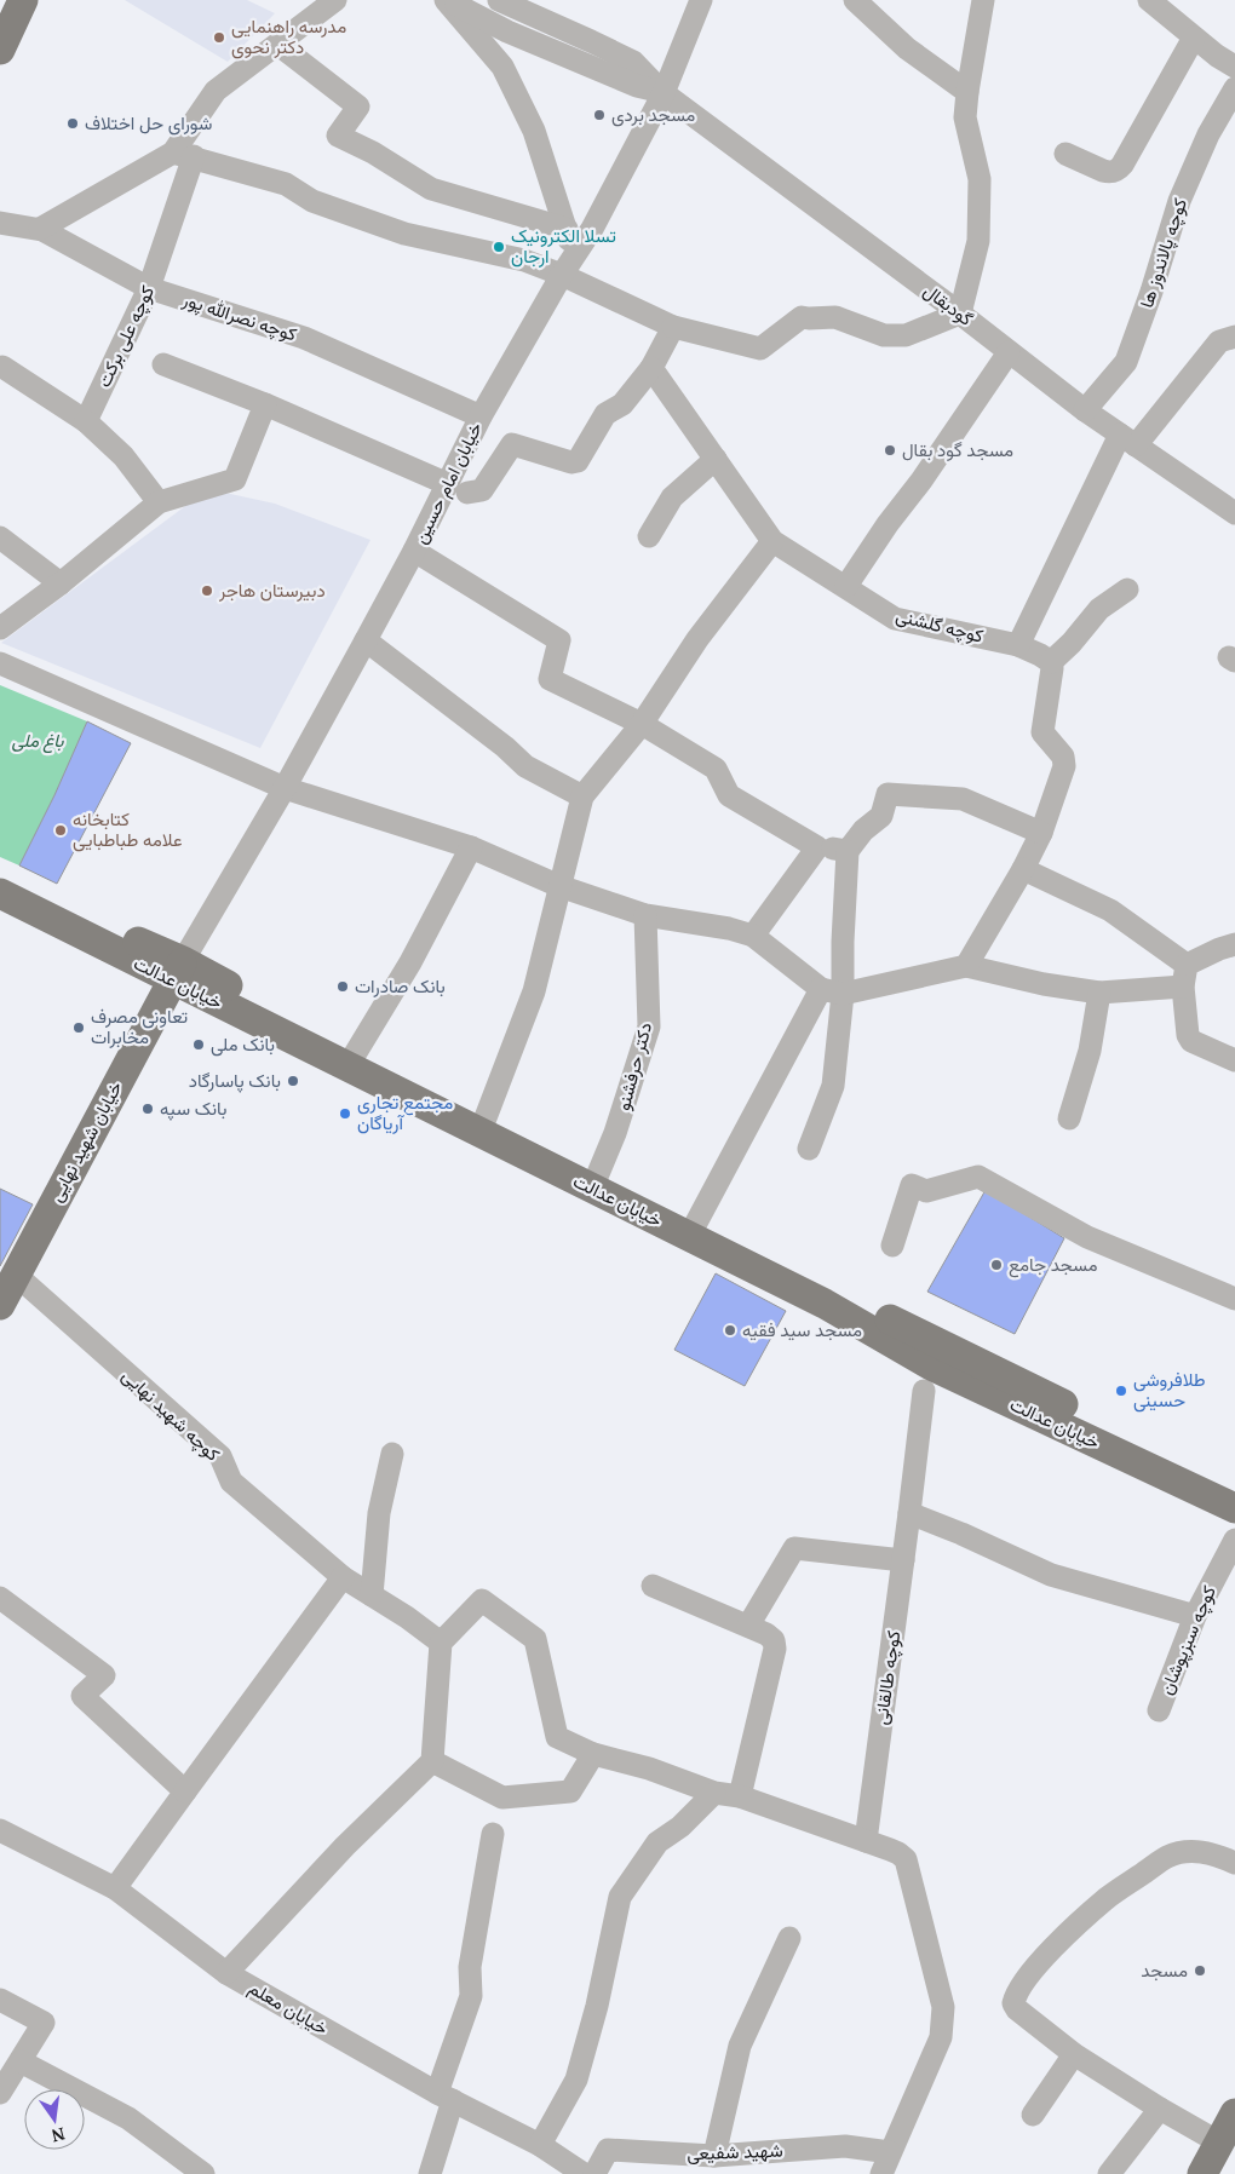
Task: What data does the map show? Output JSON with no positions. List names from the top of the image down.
{
  "streets": {
    "main road": ["خیابان عدالت", "خیابان شهید نهایی"],
    "street": [
      "کوچه پالاندوز ها",
      "گودبقال",
      "کوچه نصرالله پور",
      "کوچه علی برکت",
      "خیابان امام حسین",
      "کوچه گلشنی",
      "دکتر حرفشنو",
      "کوچه شهید نهایی",
      "کوچه سبزپوشان",
      "کوچه طالقانی",
      "خیابان معلم",
      "شهید شفیعی"
    ]
  },
  "crossings": [
    ["کوچه پالاندوز ها", "گودبقال"],
    ["گودبقال", "خیابان امام حسین"],
    ["کوچه نصرالله پور", "کوچه علی برکت"],
    ["کوچه نصرالله پور", "خیابان امام حسین"],
    ["خیابان امام حسین", "خیابان عدالت"],
    ["خیابان امام حسین", "خیابان شهید نهایی"],
    ["خیابان عدالت", "دکتر حرفشنو"],
    ["خیابان عدالت", "خیابان شهید نهایی"],
    ["خیابان شهید نهایی", "کوچه شهید نهایی"]
  ],
  "parks": ["باغ ملی"],
  "places": [
    "مدرسه راهنمایی دکتر نحوی",
    "مسجد بردی",
    "شورای حل اختلاف",
    "تسلا الکترونیک ارجان",
    "مسجد گود بقال",
    "دبیرستان هاجر",
    "کتابخانه علامه طباطبایی",
    "بانک صادرات",
    "تعاونی مصرف مخابرات",
    "بانک ملی",
    "بانک پاسارگاد",
    "بانک سپه",
    "مجتمع تجاری آریاگان",
    "مسجد جامع",
    "مسجد سید فقیه",
    "طلافروشی حسینی",
    "مسجد"
  ],
  "north": "bottom"
}
